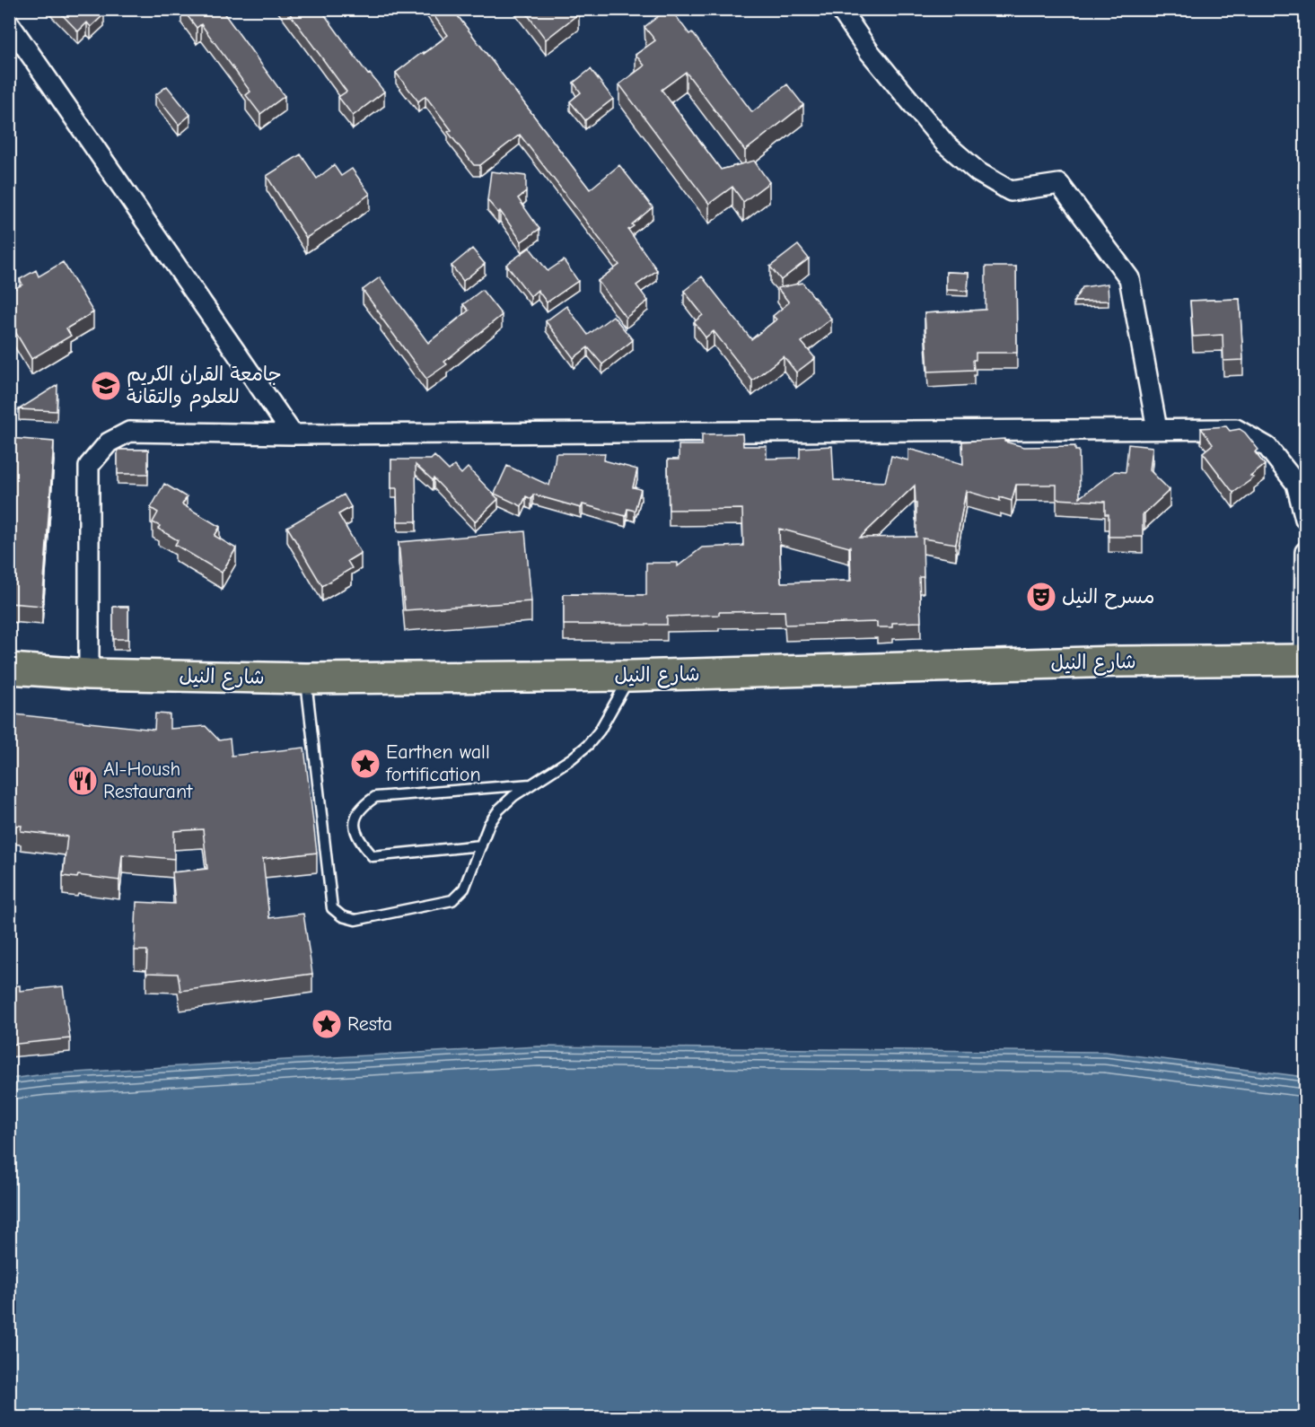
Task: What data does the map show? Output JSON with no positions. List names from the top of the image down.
{
  "streets": {
    "main road": ["شارع النيل"]
  },
  "places": {
    "school or university": ["جامعة القران الكريم للعلوم والتقانة"],
    "theatre": ["مسرح النيل"],
    "place": ["Earthen wall fortification", "Resta"],
    "restaurant": ["Al-Housh Restaurant"]
  }
}
